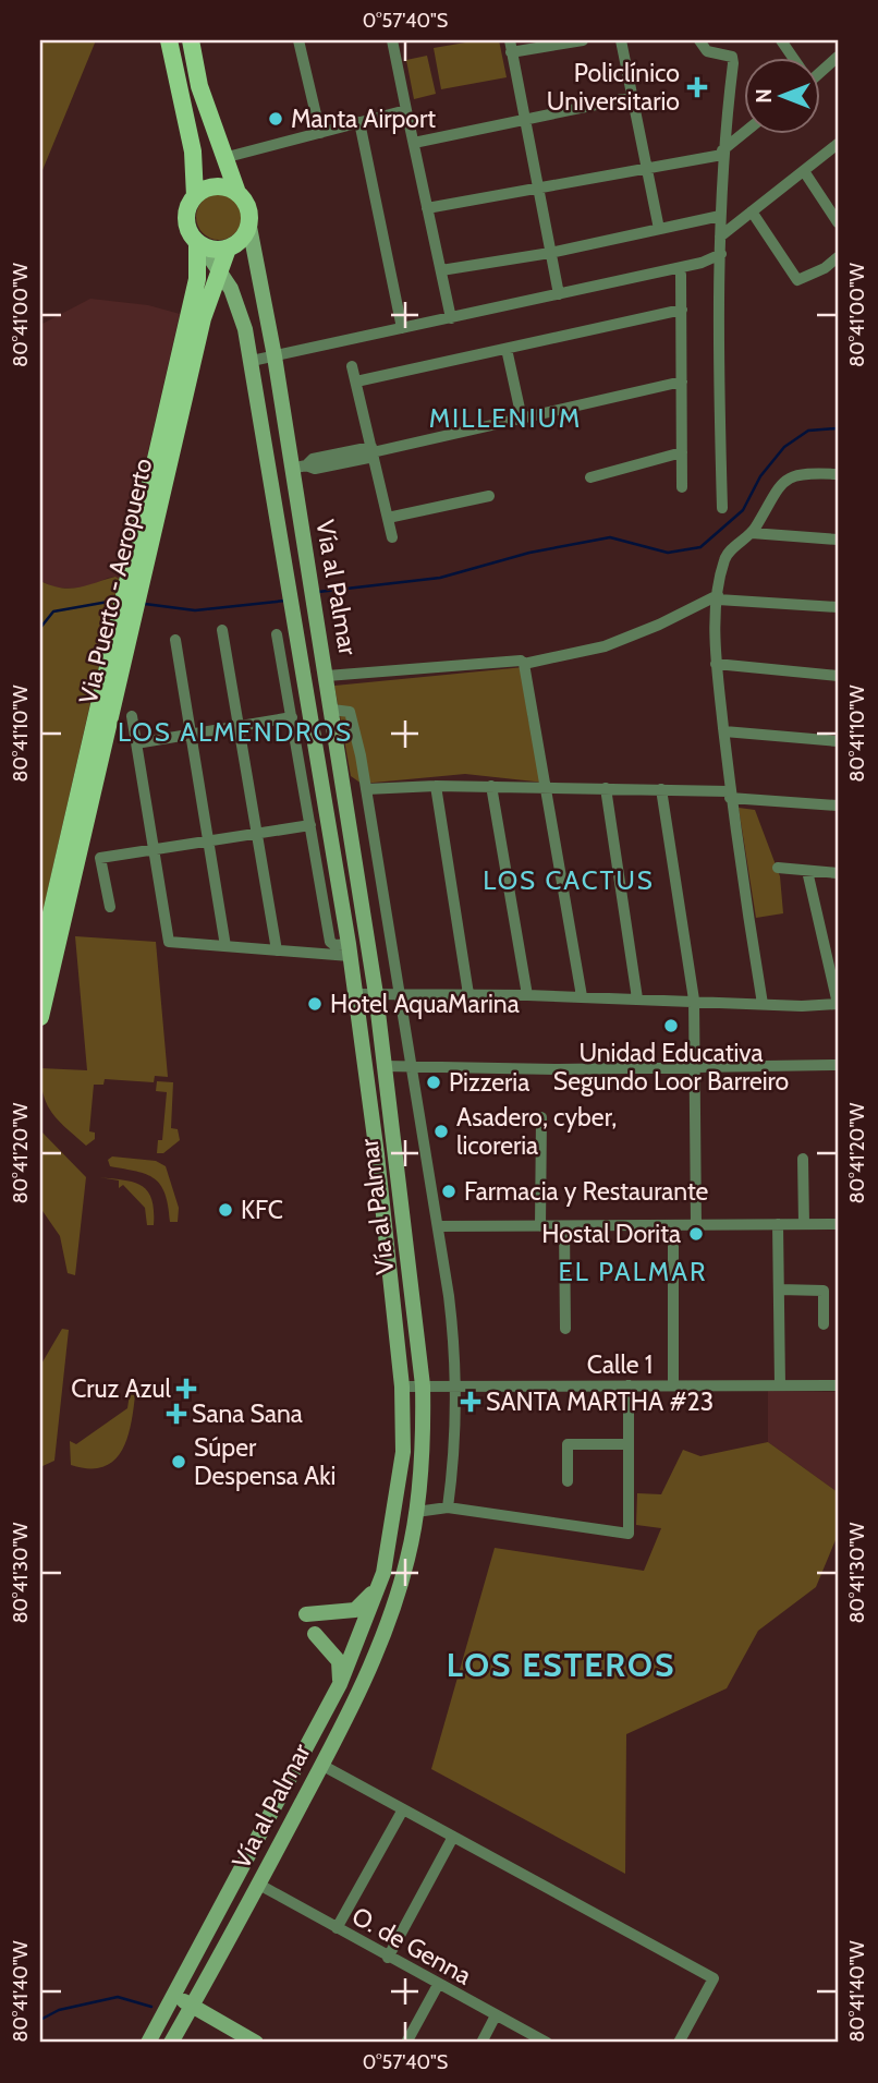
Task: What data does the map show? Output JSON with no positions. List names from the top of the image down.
{
  "streets": {
    "main road": ["Via Puerto - Aeropuerto", "Vía al Palmar"],
    "street": ["Calle 1", "O. de Genna"]
  },
  "crossings": [
    ["Via Puerto - Aeropuerto", "Vía al Palmar"],
    ["Vía al Palmar", "Calle 1"],
    ["Vía al Palmar", "O. de Genna"]
  ],
  "districts": [
    "MILLENIUM",
    "LOS ALMENDROS",
    "LOS CACTUS",
    "EL PALMAR",
    "LOS ESTEROS"
  ],
  "places": {
    "health": [
      "Policlínico Universitario",
      "Cruz Azul",
      "SANTA MARTHA #23",
      "Sana Sana"
    ],
    "other": [
      "Manta Airport",
      "Hotel AquaMarina",
      "Unidad Educativa Segundo Loor Barreiro",
      "Pizzeria",
      "Asadero, cyber, licoreria",
      "Farmacia y Restaurante",
      "KFC",
      "Hostal Dorita",
      "Súper Despensa Aki"
    ]
  },
  "north": "left",
  "coordinates": [
    "0°57'40\"S",
    "80°41'00\"W",
    "80°41'10\"W",
    "80°41'20\"W",
    "80°41'30\"W",
    "80°41'40\"W"
  ]
}
